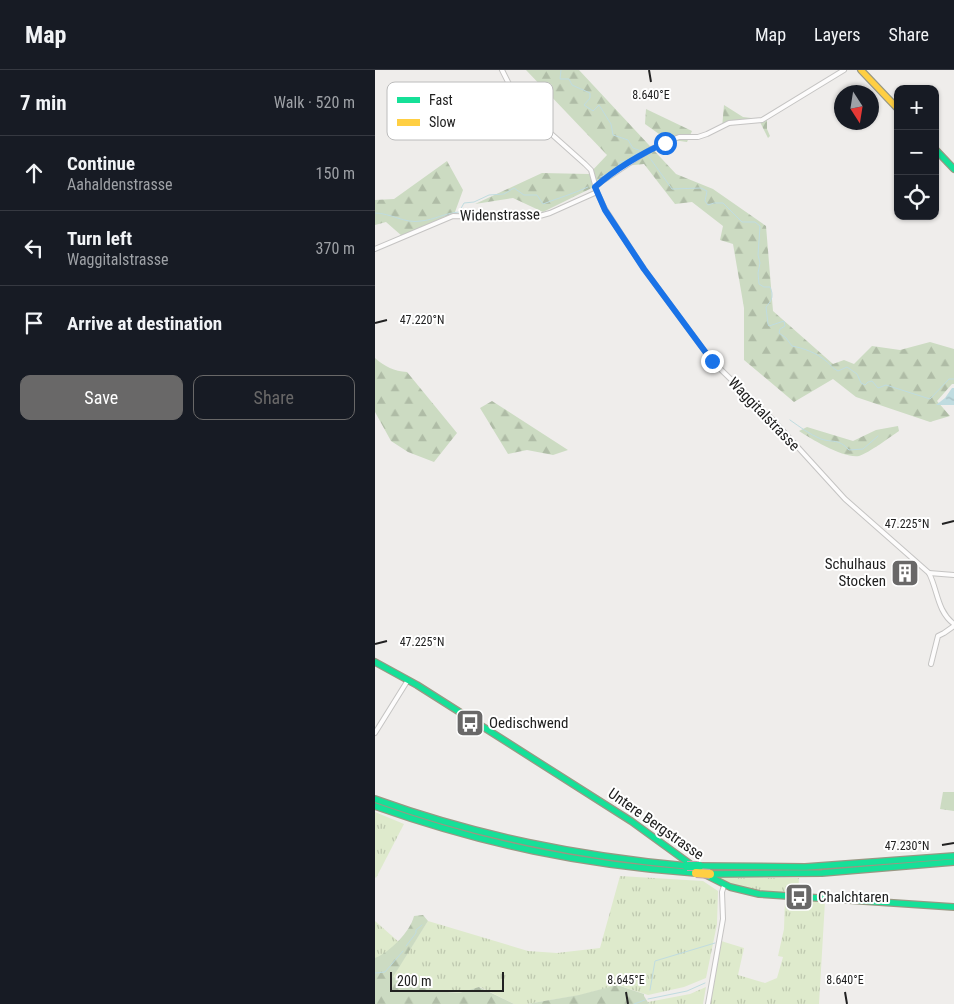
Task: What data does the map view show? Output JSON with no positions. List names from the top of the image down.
{
  "streets": {
    "main road": ["Untere Bergstrasse"],
    "street": ["Widenstrasse", "Waggitalstrasse"]
  },
  "crossings": [
    ["Widenstrasse", "Waggitalstrasse"]
  ],
  "places": {
    "building": ["Schulhaus Stocken"],
    "bus stop": ["Oedischwend", "Chalchtaren"]
  },
  "legend": ["Fast", "Slow"],
  "scale_bar": "200 m",
  "north": "bottom",
  "page": {
    "header": "Map",
    "nav": ["Map", "Layers", "Share"],
    "heading": ["7 min", "Walk · 520 m"],
    "map_buttons": ["+", "−"],
    "list": [
      ["Continue", "Aahaldenstrasse", "150 m"],
      ["Turn left", "Waggitalstrasse", "370 m"],
      "Arrive at destination"
    ],
    "buttons": ["Save", "Share"],
    "scale": "200 m"
  },
  "coordinates": [
    "8.640°E",
    "47.220°N",
    "47.225°N",
    "47.230°N",
    "8.645°E"
  ]
}
